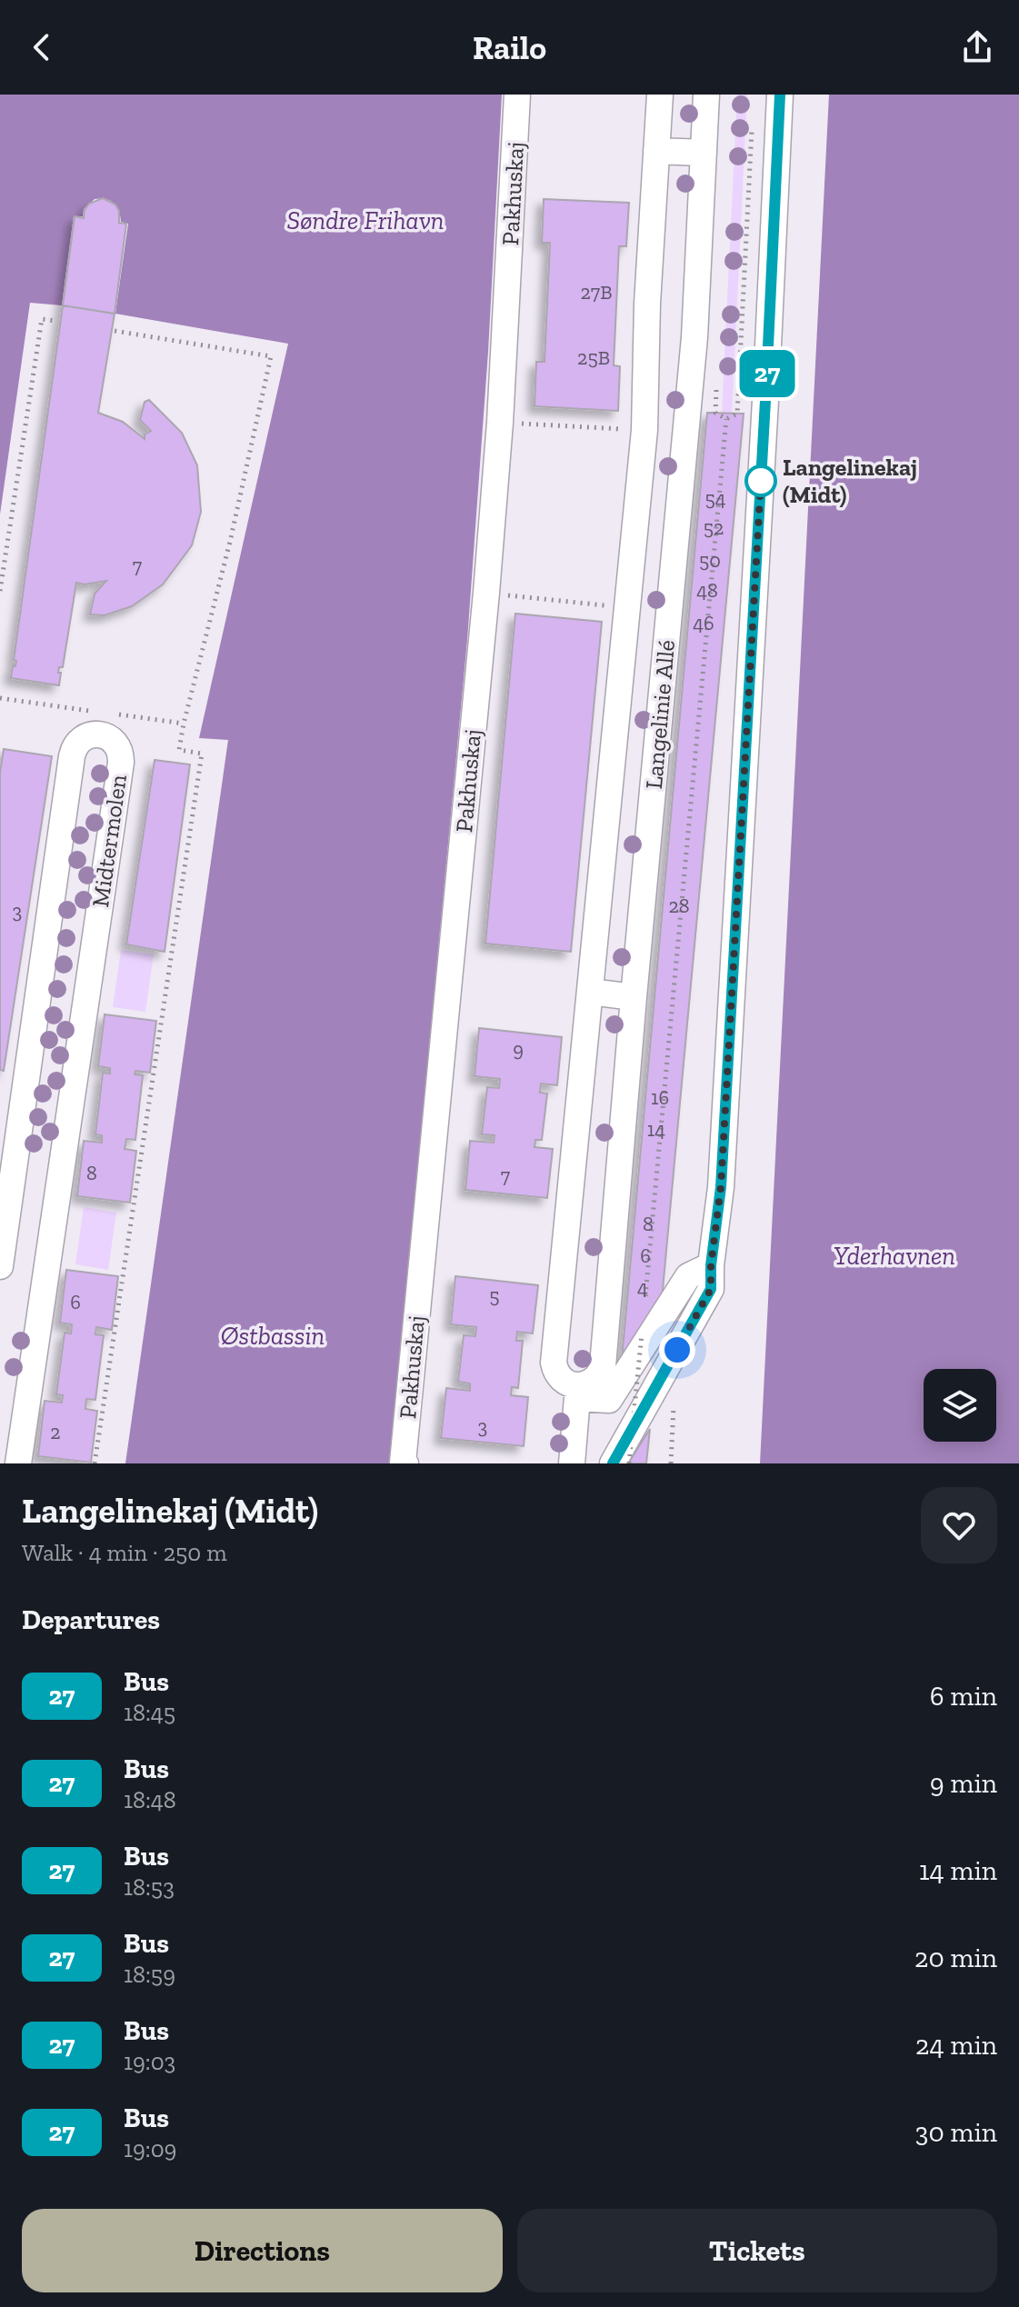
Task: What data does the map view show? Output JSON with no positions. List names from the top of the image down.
{
  "streets": {
    "street": ["Pakhuskaj", "Langelinie Allé", "Midtermolen"]
  },
  "water": ["Søndre Frihavn", "Yderhavnen", "Østbassin"],
  "places": ["Langelinekaj (Midt)"],
  "lines": ["bus line 27"],
  "house_numbers": [
    "27B",
    "25B",
    "54",
    "52",
    "50",
    "7",
    "48",
    "46",
    "28",
    "3",
    "9",
    "16",
    "14",
    "8",
    "7",
    "8",
    "6",
    "4",
    "5",
    "6",
    "3",
    "2"
  ],
  "page": {
    "header": "Railo",
    "on_map": "27",
    "heading": [
      ["Langelinekaj (Midt)", "Walk · 4 min · 250 m"],
      "Departures"
    ],
    "list": [
      {
        "mark": "27",
        "name": "Bus",
        "note": "18:45",
        "value": "6 min"
      },
      {
        "mark": "27",
        "name": "Bus",
        "note": "18:48",
        "value": "9 min"
      },
      {
        "mark": "27",
        "name": "Bus",
        "note": "18:53",
        "value": "14 min"
      },
      {
        "mark": "27",
        "name": "Bus",
        "note": "18:59",
        "value": "20 min"
      },
      {
        "mark": "27",
        "name": "Bus",
        "note": "19:03",
        "value": "24 min"
      },
      {
        "mark": "27",
        "name": "Bus",
        "note": "19:09",
        "value": "30 min"
      }
    ],
    "buttons": ["Directions", "Tickets"]
  }
}
